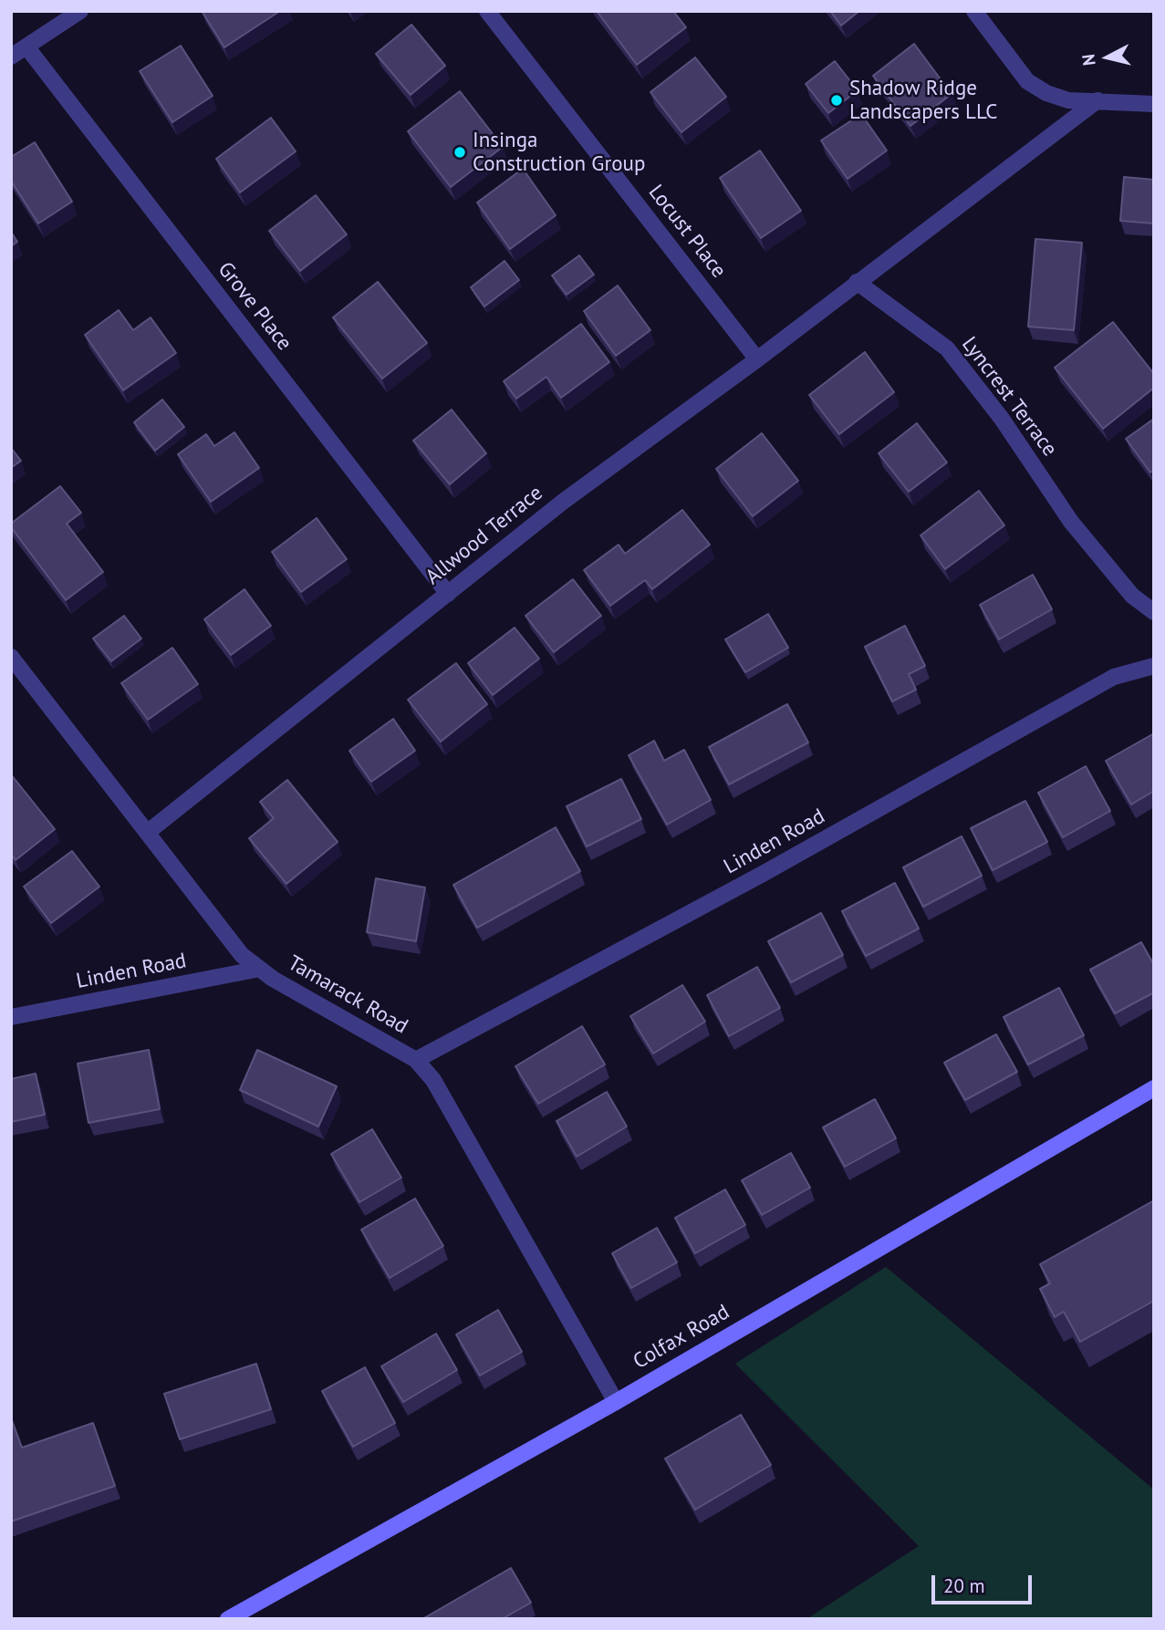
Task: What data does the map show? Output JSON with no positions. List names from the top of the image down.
{
  "streets": {
    "main road": ["Colfax Road"],
    "street": [
      "Locust Place",
      "Grove Place",
      "Lyncrest Terrace",
      "Allwood Terrace",
      "Linden Road",
      "Tamarack Road"
    ]
  },
  "crossings": [
    ["Locust Place", "Allwood Terrace"],
    ["Grove Place", "Allwood Terrace"],
    ["Lyncrest Terrace", "Allwood Terrace"],
    ["Allwood Terrace", "Tamarack Road"],
    ["Linden Road", "Tamarack Road"],
    ["Tamarack Road", "Colfax Road"]
  ],
  "places": ["Shadow Ridge Landscapers LLC", "Insinga Construction Group"],
  "scale_bar": "20 m",
  "north": "left"
}
